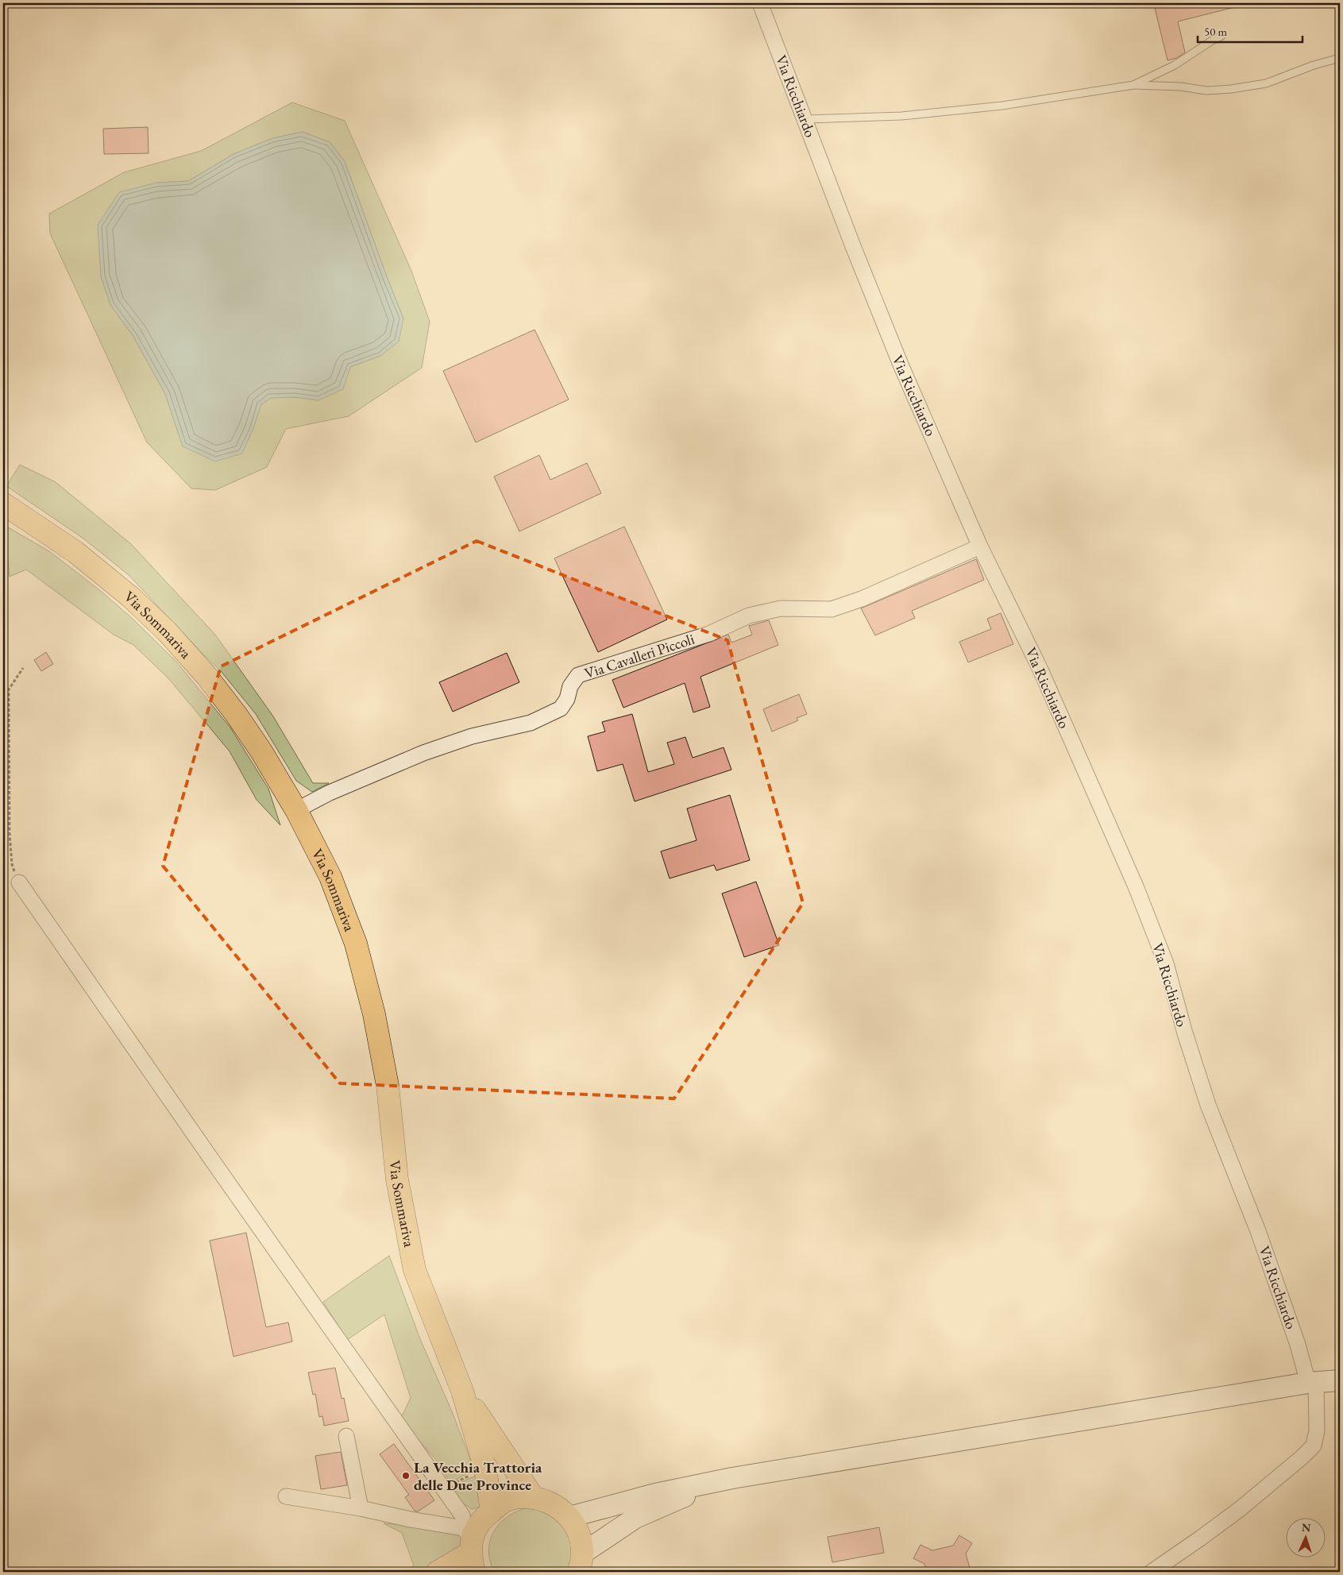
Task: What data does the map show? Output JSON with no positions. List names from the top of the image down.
{
  "streets": {
    "main road": ["Via Sommariva"],
    "street": ["Via Ricchiardo", "Via Cavalleri Piccoli"]
  },
  "crossings": [
    ["Via Ricchiardo", "Via Cavalleri Piccoli"],
    ["Via Sommariva", "Via Cavalleri Piccoli"]
  ],
  "places": ["La Vecchia Trattoria delle Due Province"],
  "scale_bar": "50 m",
  "north": "top"
}
